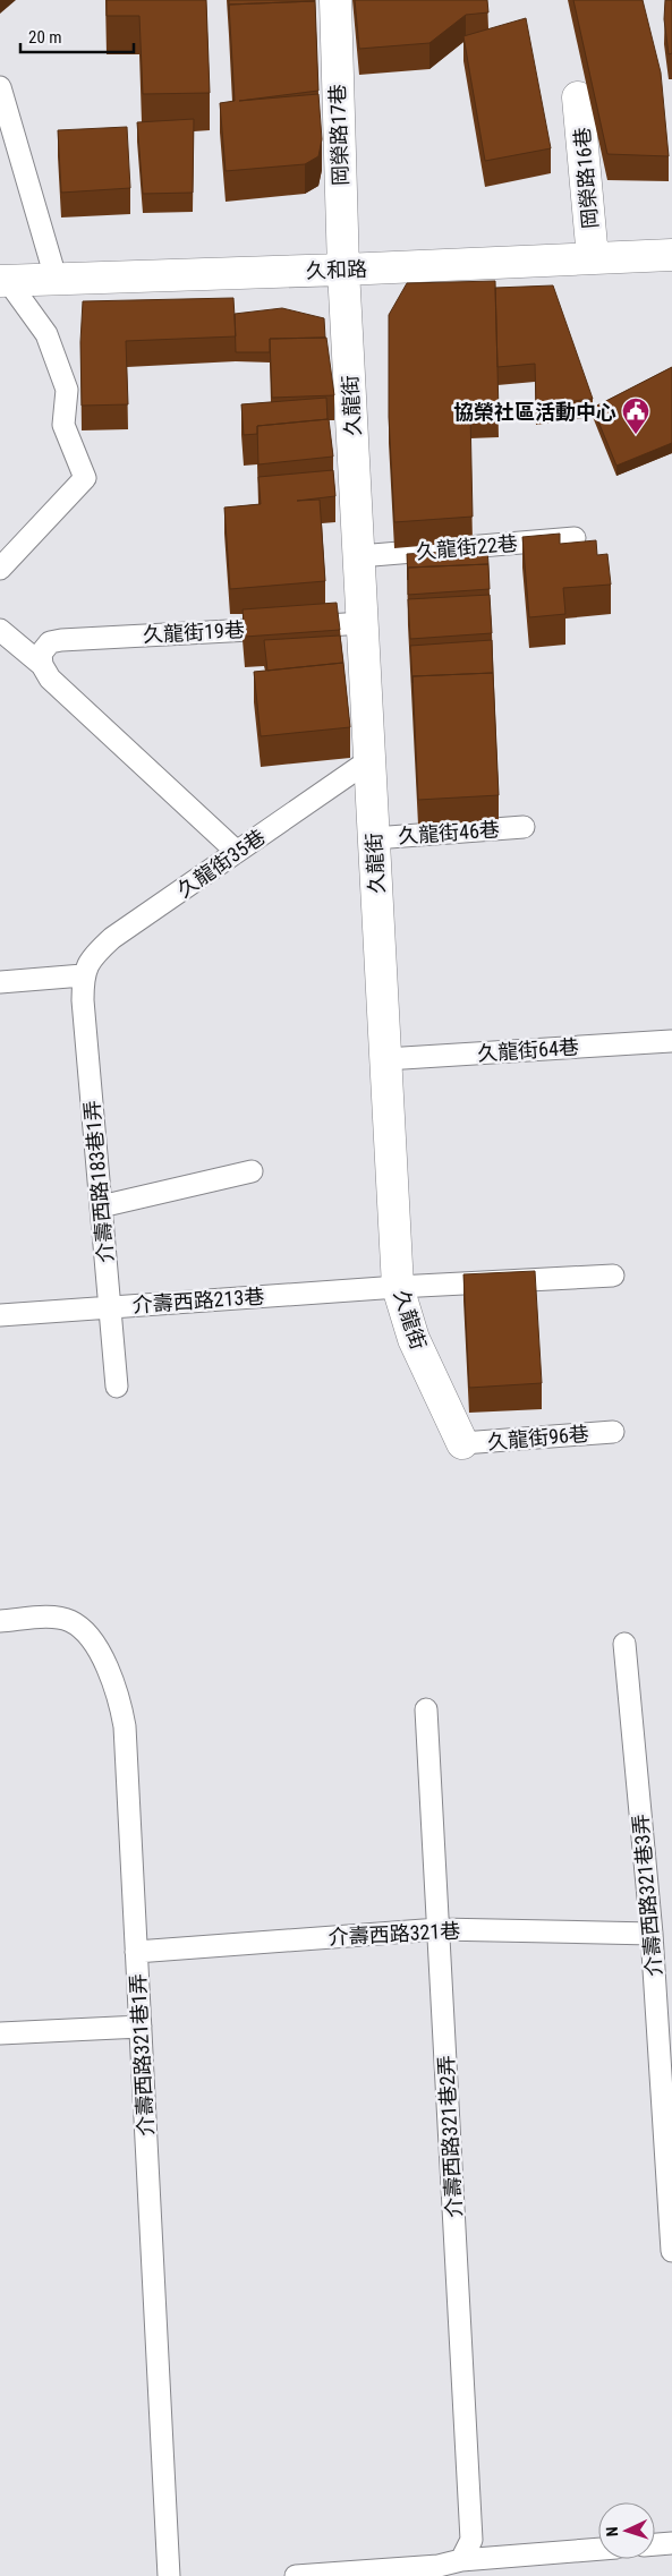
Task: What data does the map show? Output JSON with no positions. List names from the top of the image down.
{
  "streets": {
    "street": [
      "岡榮路17巷",
      "岡榮路16巷",
      "久和路",
      "久龍街"
    ],
    "lane": [
      "久龍街22巷",
      "久龍街19巷",
      "久龍街46巷",
      "久龍街35巷",
      "久龍街64巷",
      "介壽西路183巷1弄",
      "介壽西路213巷",
      "久龍街96巷",
      "介壽西路321巷3弄",
      "介壽西路321巷",
      "介壽西路321巷1弄",
      "介壽西路321巷2弄"
    ]
  },
  "crossings": [
    ["岡榮路17巷", "久和路"],
    ["岡榮路17巷", "久龍街"],
    ["岡榮路16巷", "久和路"],
    ["久和路", "久龍街"],
    ["久龍街", "久龍街22巷"],
    ["久龍街", "久龍街19巷"],
    ["久龍街", "久龍街46巷"],
    ["久龍街", "久龍街35巷"],
    ["久龍街", "久龍街64巷"],
    ["久龍街", "介壽西路213巷"],
    ["久龍街", "久龍街96巷"],
    ["久龍街35巷", "介壽西路183巷1弄"],
    ["介壽西路183巷1弄", "介壽西路213巷"],
    ["介壽西路321巷3弄", "介壽西路321巷"],
    ["介壽西路321巷", "介壽西路321巷1弄"],
    ["介壽西路321巷", "介壽西路321巷2弄"]
  ],
  "places": {
    "public building": ["協榮社區活動中心"]
  },
  "scale_bar": "20 m",
  "north": "left"
}
